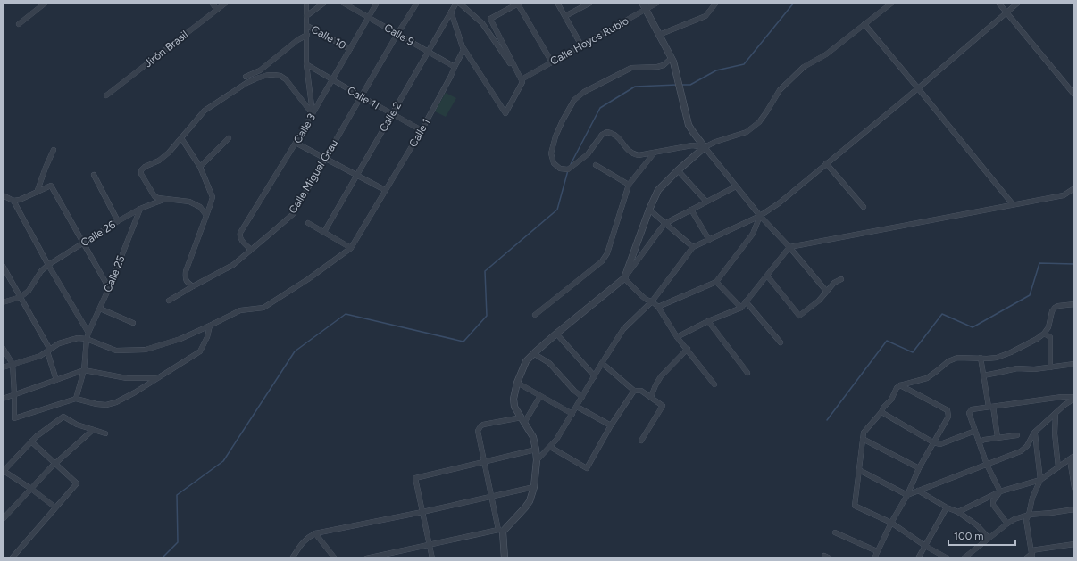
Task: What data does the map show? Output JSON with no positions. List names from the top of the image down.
{
  "streets": {
    "street": [
      "Calle 9",
      "Calle 10",
      "Calle Hoyos Rubio",
      "Jirón Brasil",
      "Calle 11",
      "Calle 2",
      "Calle 3",
      "Calle 1",
      "Calle Miguel Grau",
      "Calle 26",
      "Calle 25"
    ]
  },
  "crossings": [
    ["Calle 9", "Calle 2"],
    ["Calle 9", "Calle 3"],
    ["Calle 9", "Calle 1"],
    ["Calle 9", "Calle Miguel Grau"],
    ["Calle 10", "Calle 3"],
    ["Calle 11", "Calle 2"],
    ["Calle 11", "Calle 3"],
    ["Calle 11", "Calle 1"],
    ["Calle 11", "Calle Miguel Grau"],
    ["Calle 3", "Calle Miguel Grau"],
    ["Calle 26", "Calle 25"]
  ],
  "scale_bar": "100 m"
}
